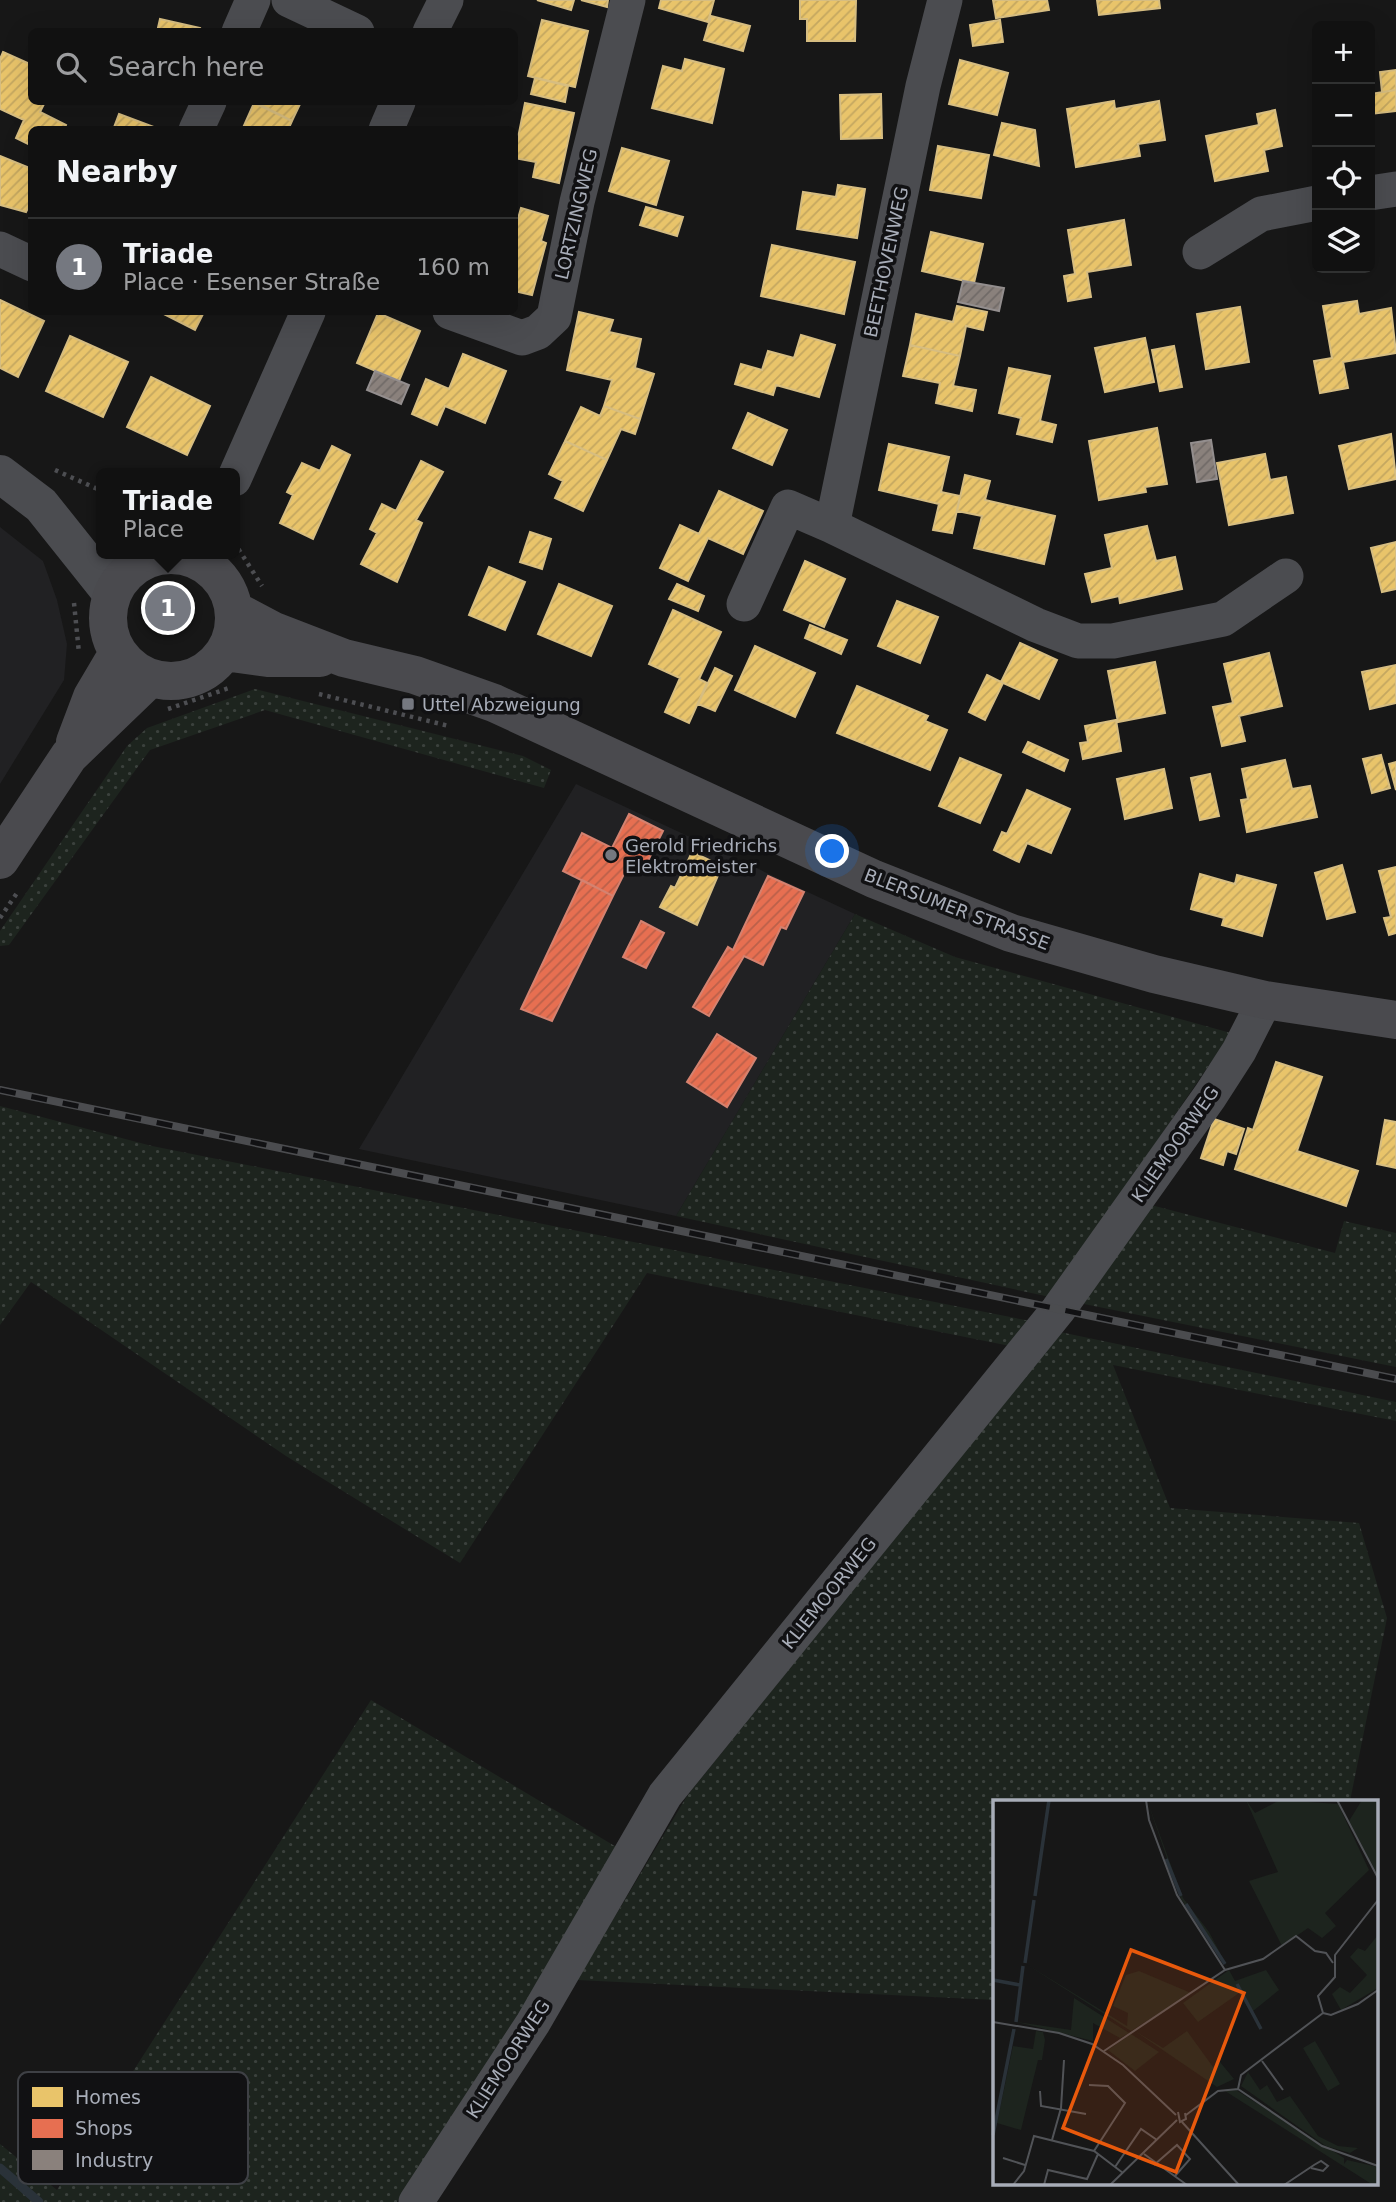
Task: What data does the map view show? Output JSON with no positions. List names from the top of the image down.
{
  "streets": {
    "main road": ["BLERSUMER STRASSE"],
    "street": ["LORTZINGWEG", "BEETHOVENWEG", "KLIEMOORWEG"]
  },
  "crossings": [
    ["BLERSUMER STRASSE", "KLIEMOORWEG"]
  ],
  "places": {
    "transit": ["Uttel Abzweigung"],
    "other": ["Gerold Friedrichs Elektromeister"]
  },
  "legend": ["Homes", "Shops", "Industry"],
  "page": {
    "map_buttons": ["+", "−"],
    "search": "Search here",
    "heading": "Nearby",
    "list": [
      {
        "mark": "1",
        "name": "Triade",
        "note": "Place · Esenser Straße",
        "value": "160 m"
      }
    ],
    "popup": ["Triade", "Place"],
    "pins": "1"
  }
}
